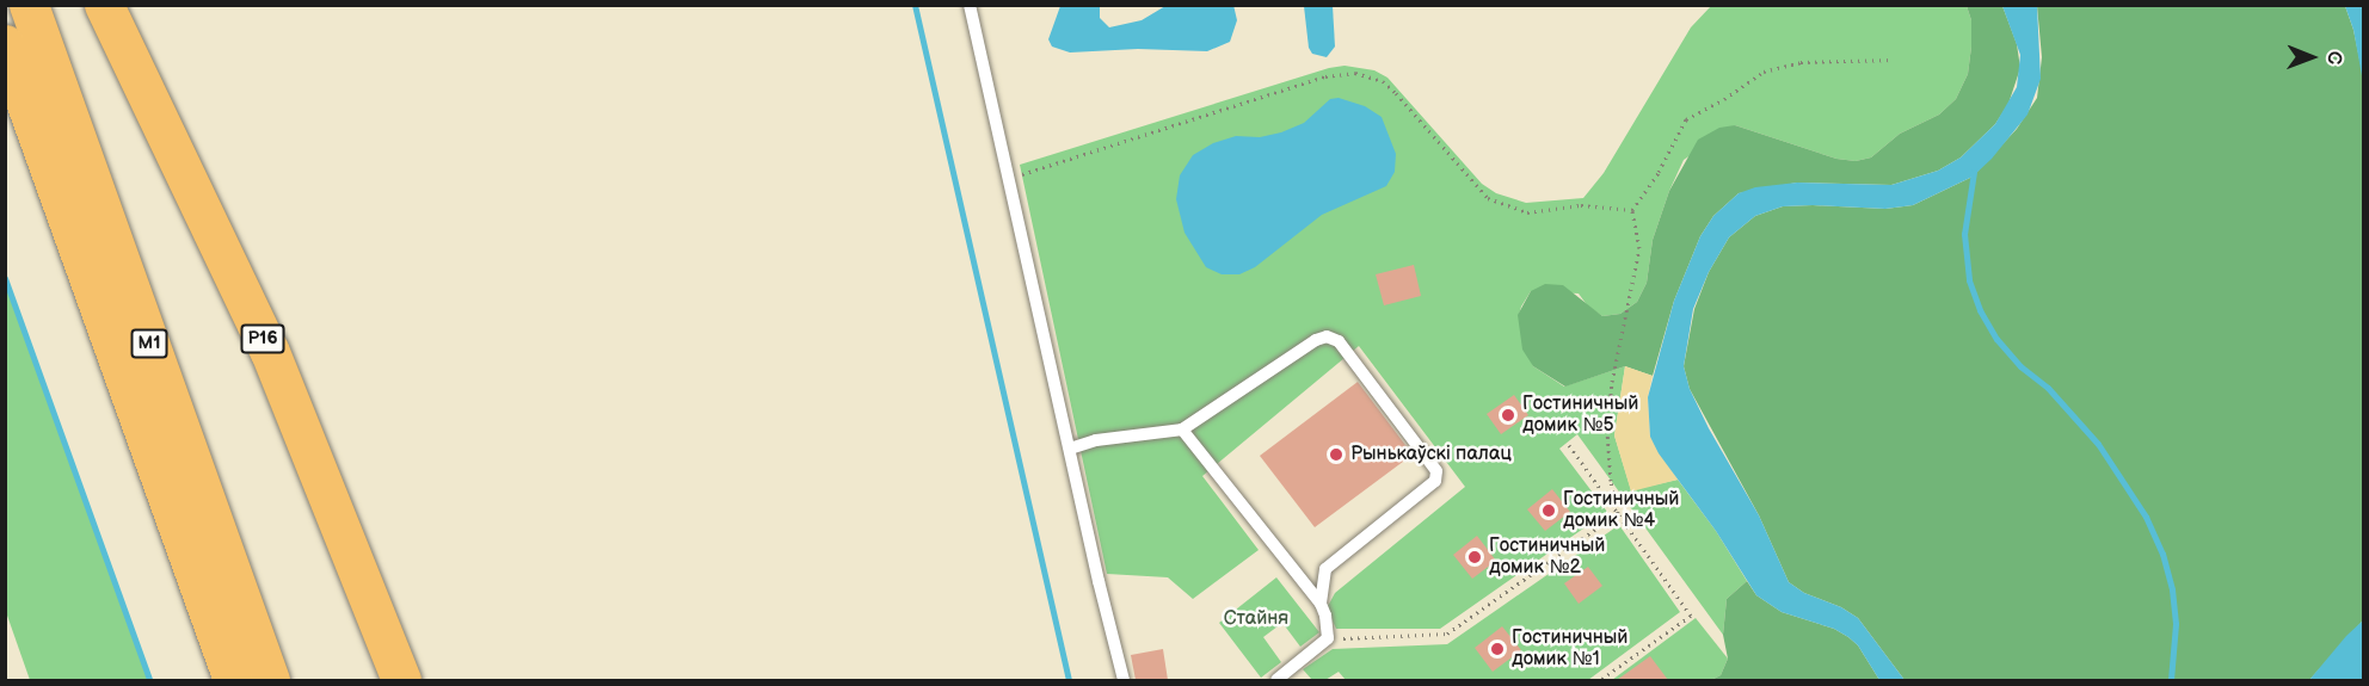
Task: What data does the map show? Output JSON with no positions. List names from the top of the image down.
{
  "streets": {
    "highway": ["Р16", "М1"]
  },
  "parks": ["Стайня"],
  "places": [
    "Гостиничный домик №5",
    "Рынькаўскi палац",
    "Гостиничный домик №4",
    "Гостиничный домик №2",
    "Гостиничный домик №1"
  ],
  "north": "right"
}
